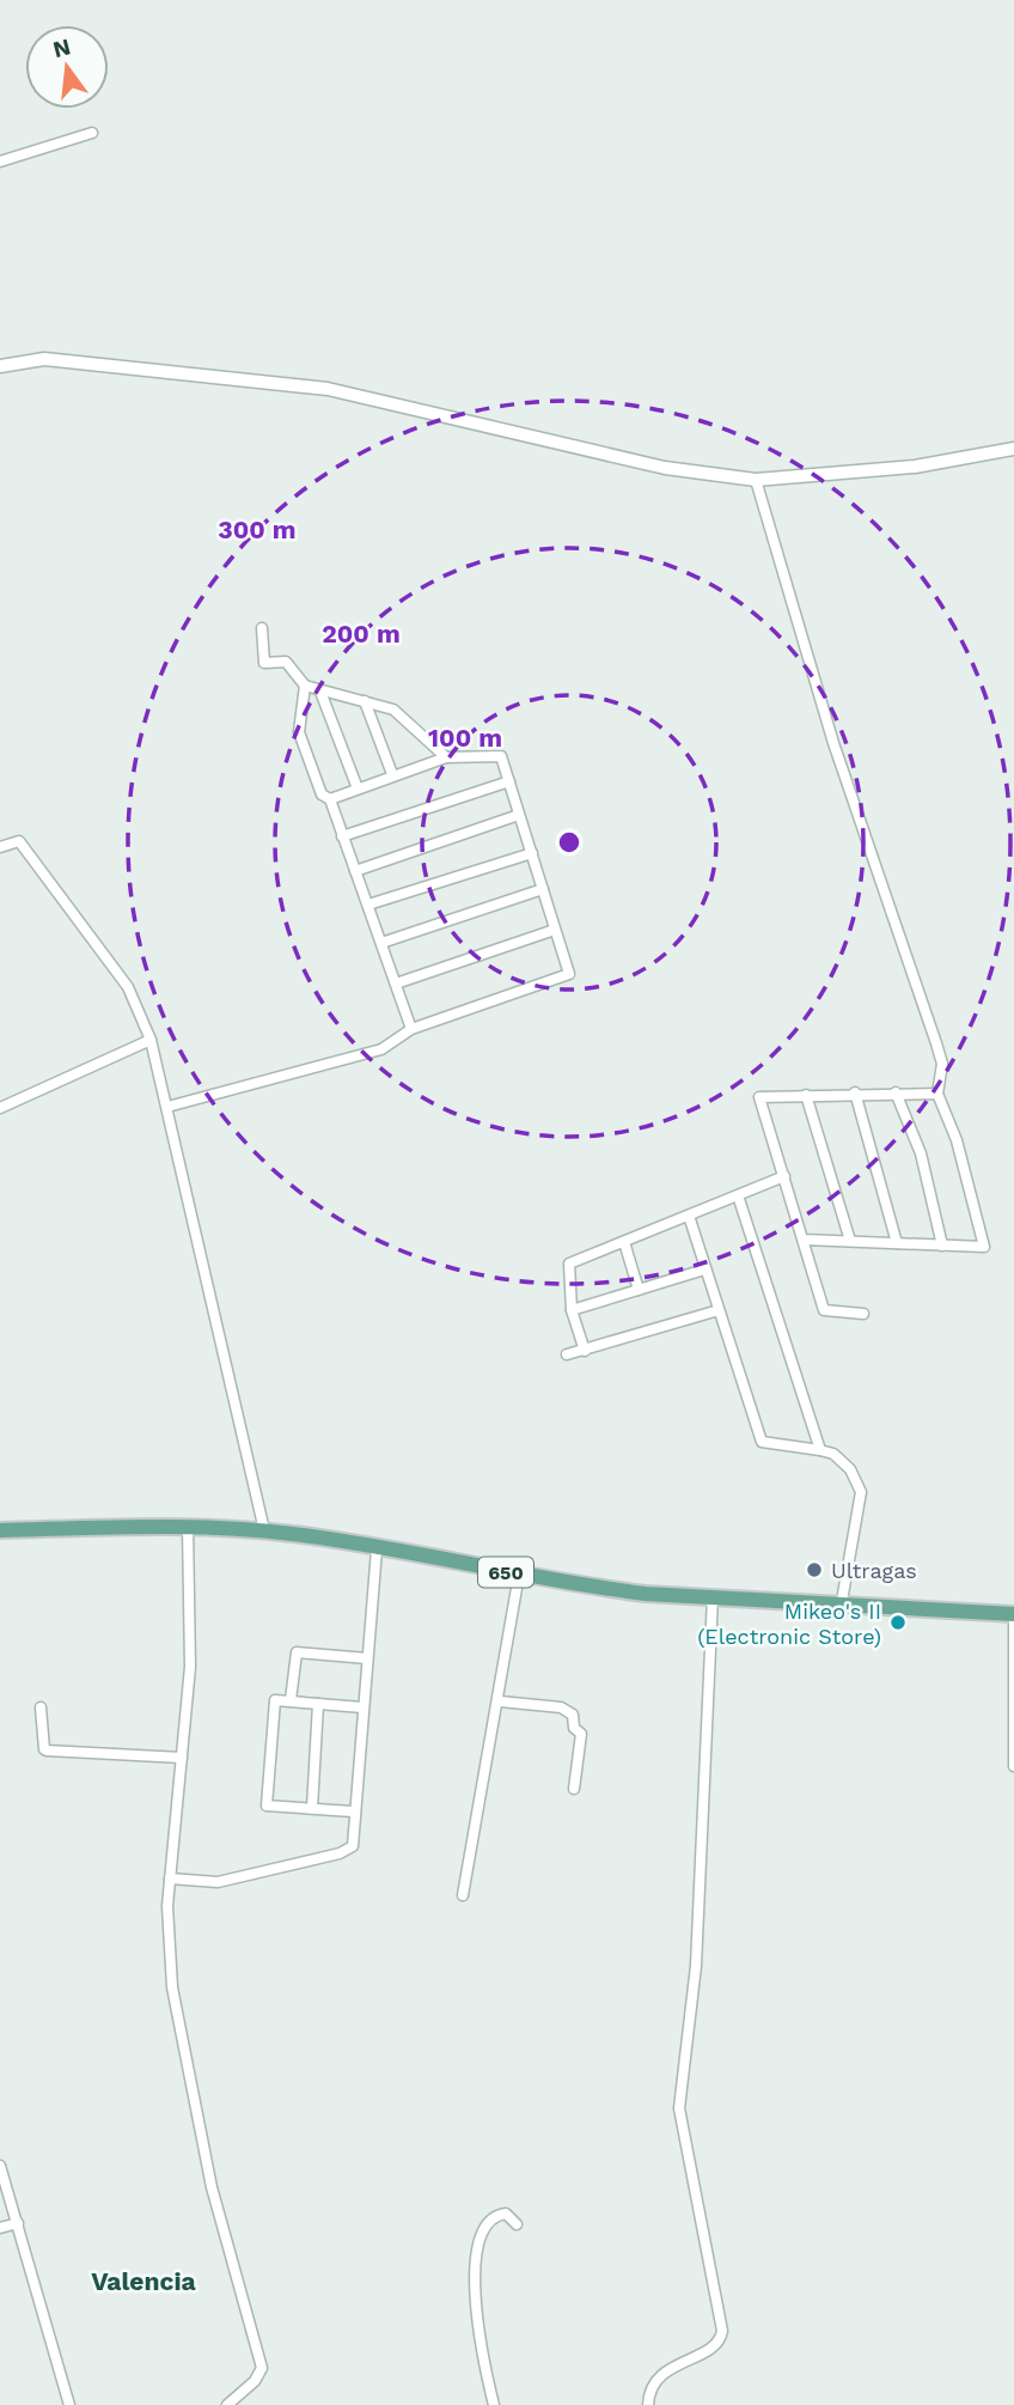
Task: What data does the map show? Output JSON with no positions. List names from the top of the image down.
{
  "streets": {
    "main road": ["650"]
  },
  "districts": ["Valencia"],
  "places": ["Ultragas", "Mikeo's II (Electronic Store)"],
  "north": "top",
  "rings": ["300 m", "200 m", "100 m"]
}
